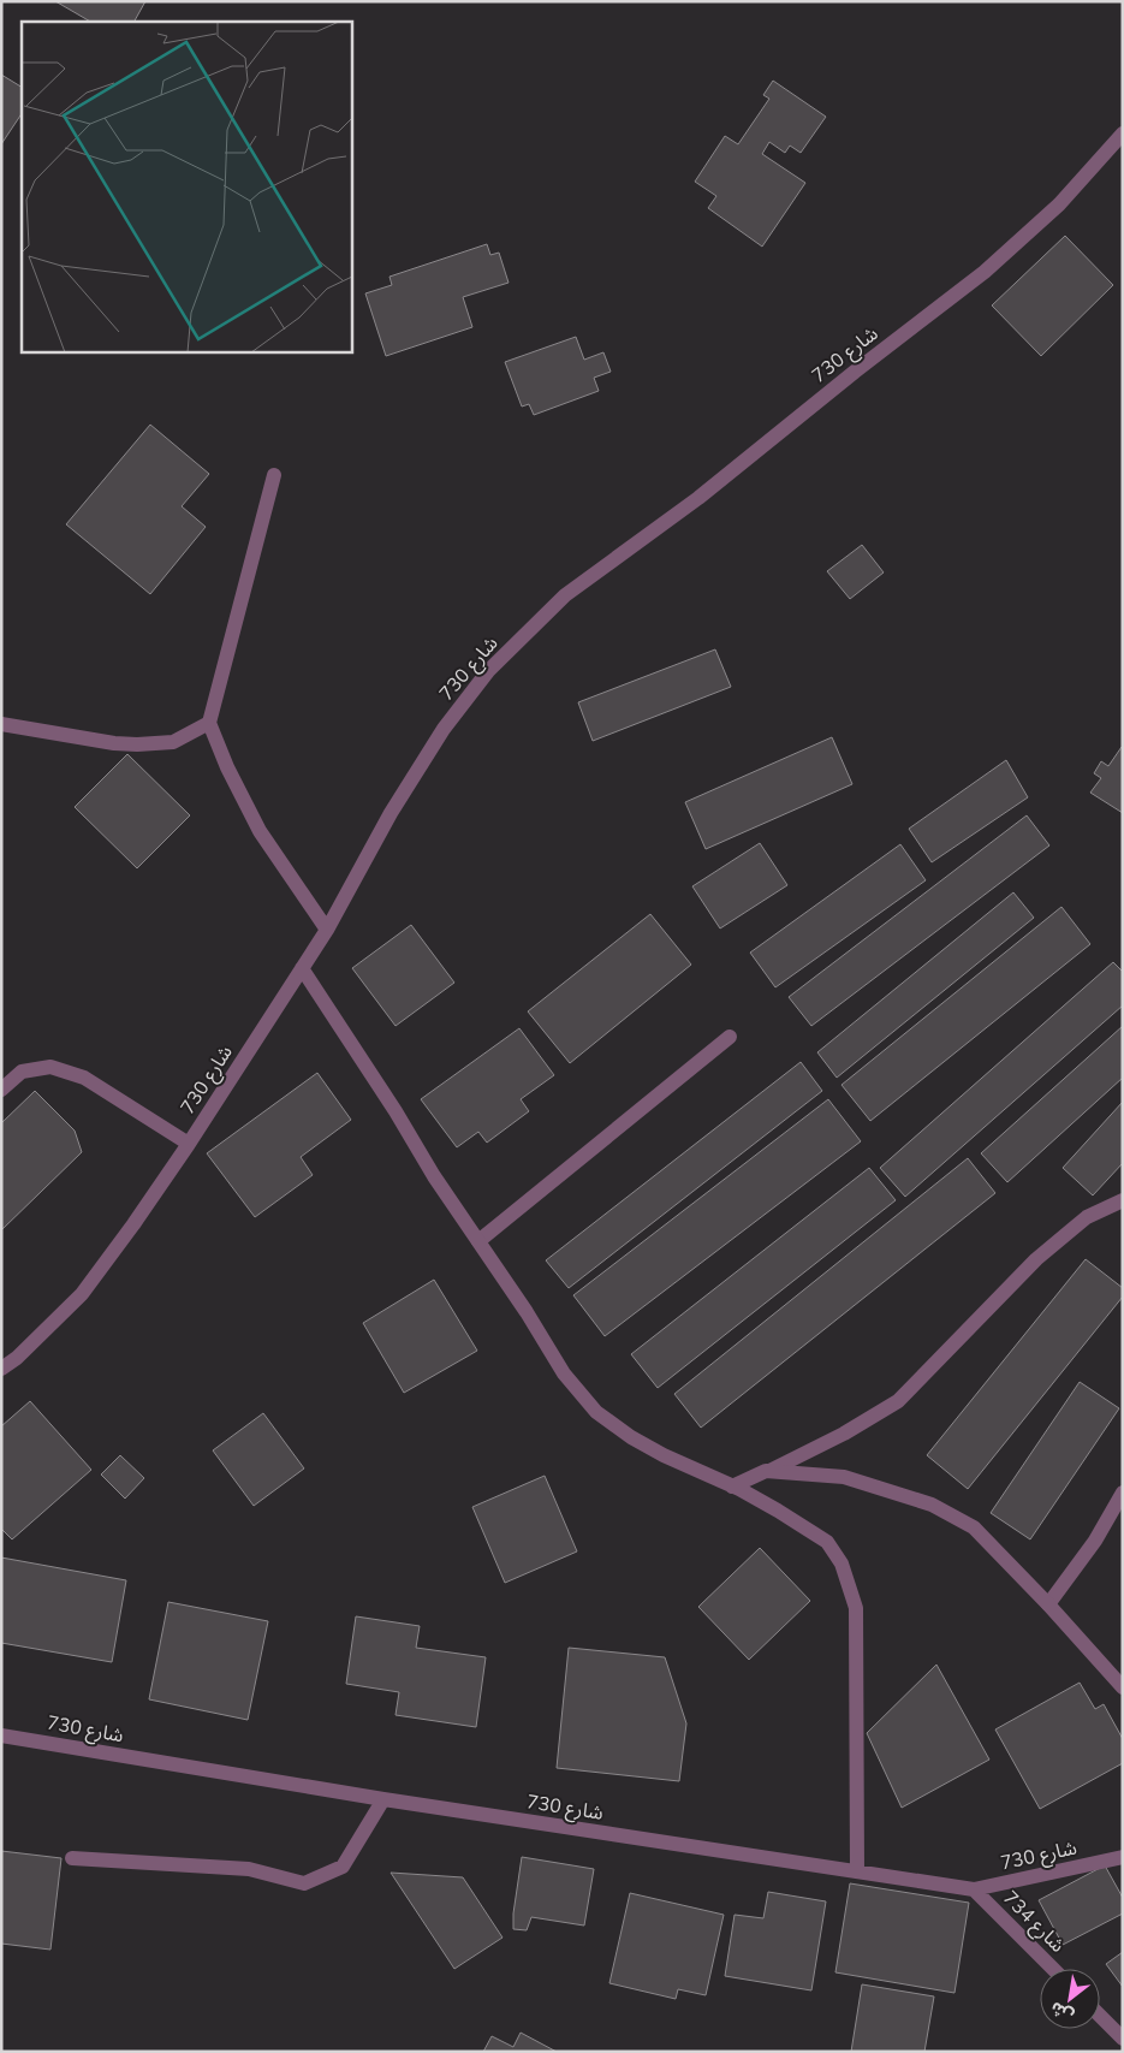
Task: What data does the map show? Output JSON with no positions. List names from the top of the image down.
{
  "streets": {
    "street": ["شارع 730", "شارع 734"]
  },
  "crossings": [
    ["شارع 730", "شارع 734"]
  ],
  "north": "bottom left"
}
